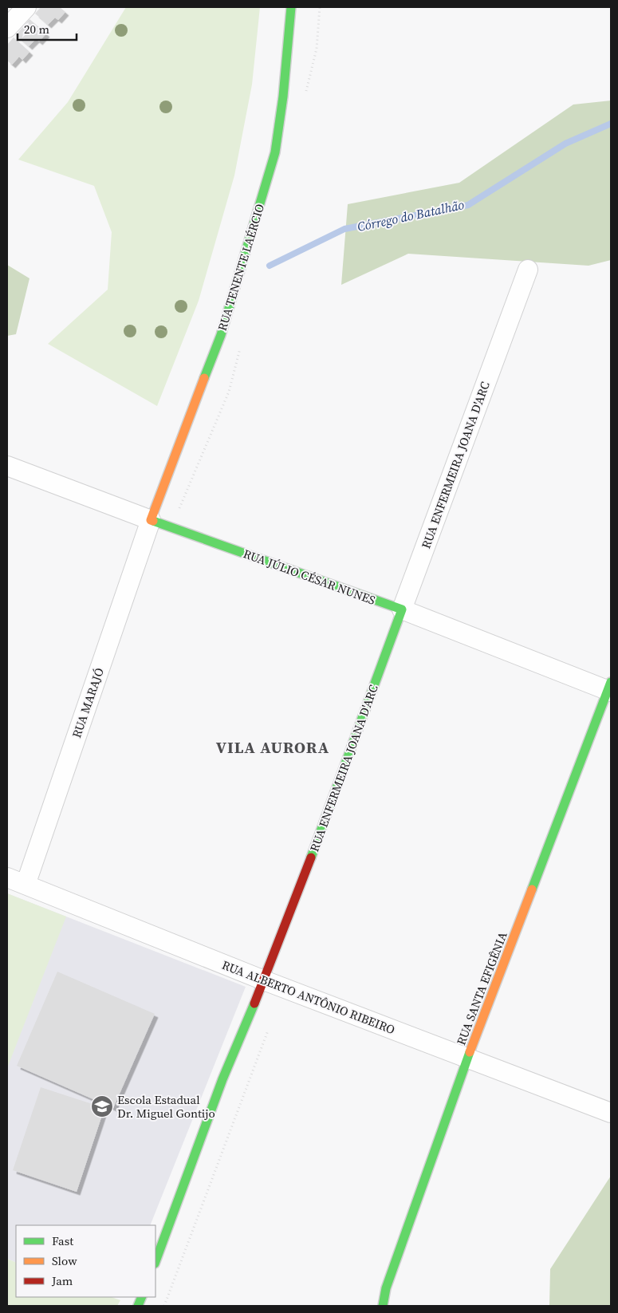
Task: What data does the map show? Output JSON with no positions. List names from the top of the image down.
{
  "streets": {
    "main road": [
      "RUA TENENTE LAÉRCIO",
      "RUA ENFERMEIRA JOANA D'ARC",
      "RUA JÚLIO CÉSAR NUNES",
      "RUA SANTA EFIGÊNIA"
    ],
    "street": ["RUA MARAJÓ", "RUA ALBERTO ANTÔNIO RIBEIRO"]
  },
  "crossings": [
    ["RUA TENENTE LAÉRCIO", "RUA JÚLIO CÉSAR NUNES"],
    ["RUA TENENTE LAÉRCIO", "RUA MARAJÓ"],
    ["RUA ENFERMEIRA JOANA D'ARC", "RUA JÚLIO CÉSAR NUNES"],
    ["RUA ENFERMEIRA JOANA D'ARC", "RUA ALBERTO ANTÔNIO RIBEIRO"],
    ["RUA JÚLIO CÉSAR NUNES", "RUA MARAJÓ"],
    ["RUA JÚLIO CÉSAR NUNES", "RUA SANTA EFIGÊNIA"],
    ["RUA MARAJÓ", "RUA ALBERTO ANTÔNIO RIBEIRO"],
    ["RUA SANTA EFIGÊNIA", "RUA ALBERTO ANTÔNIO RIBEIRO"]
  ],
  "districts": ["VILA AURORA"],
  "water": ["Córrego do Batalhão"],
  "places": {
    "school or university": ["Escola Estadual Dr. Miguel Gontijo"]
  },
  "legend": ["Fast", "Slow", "Jam"],
  "scale_bar": "20 m"
}
